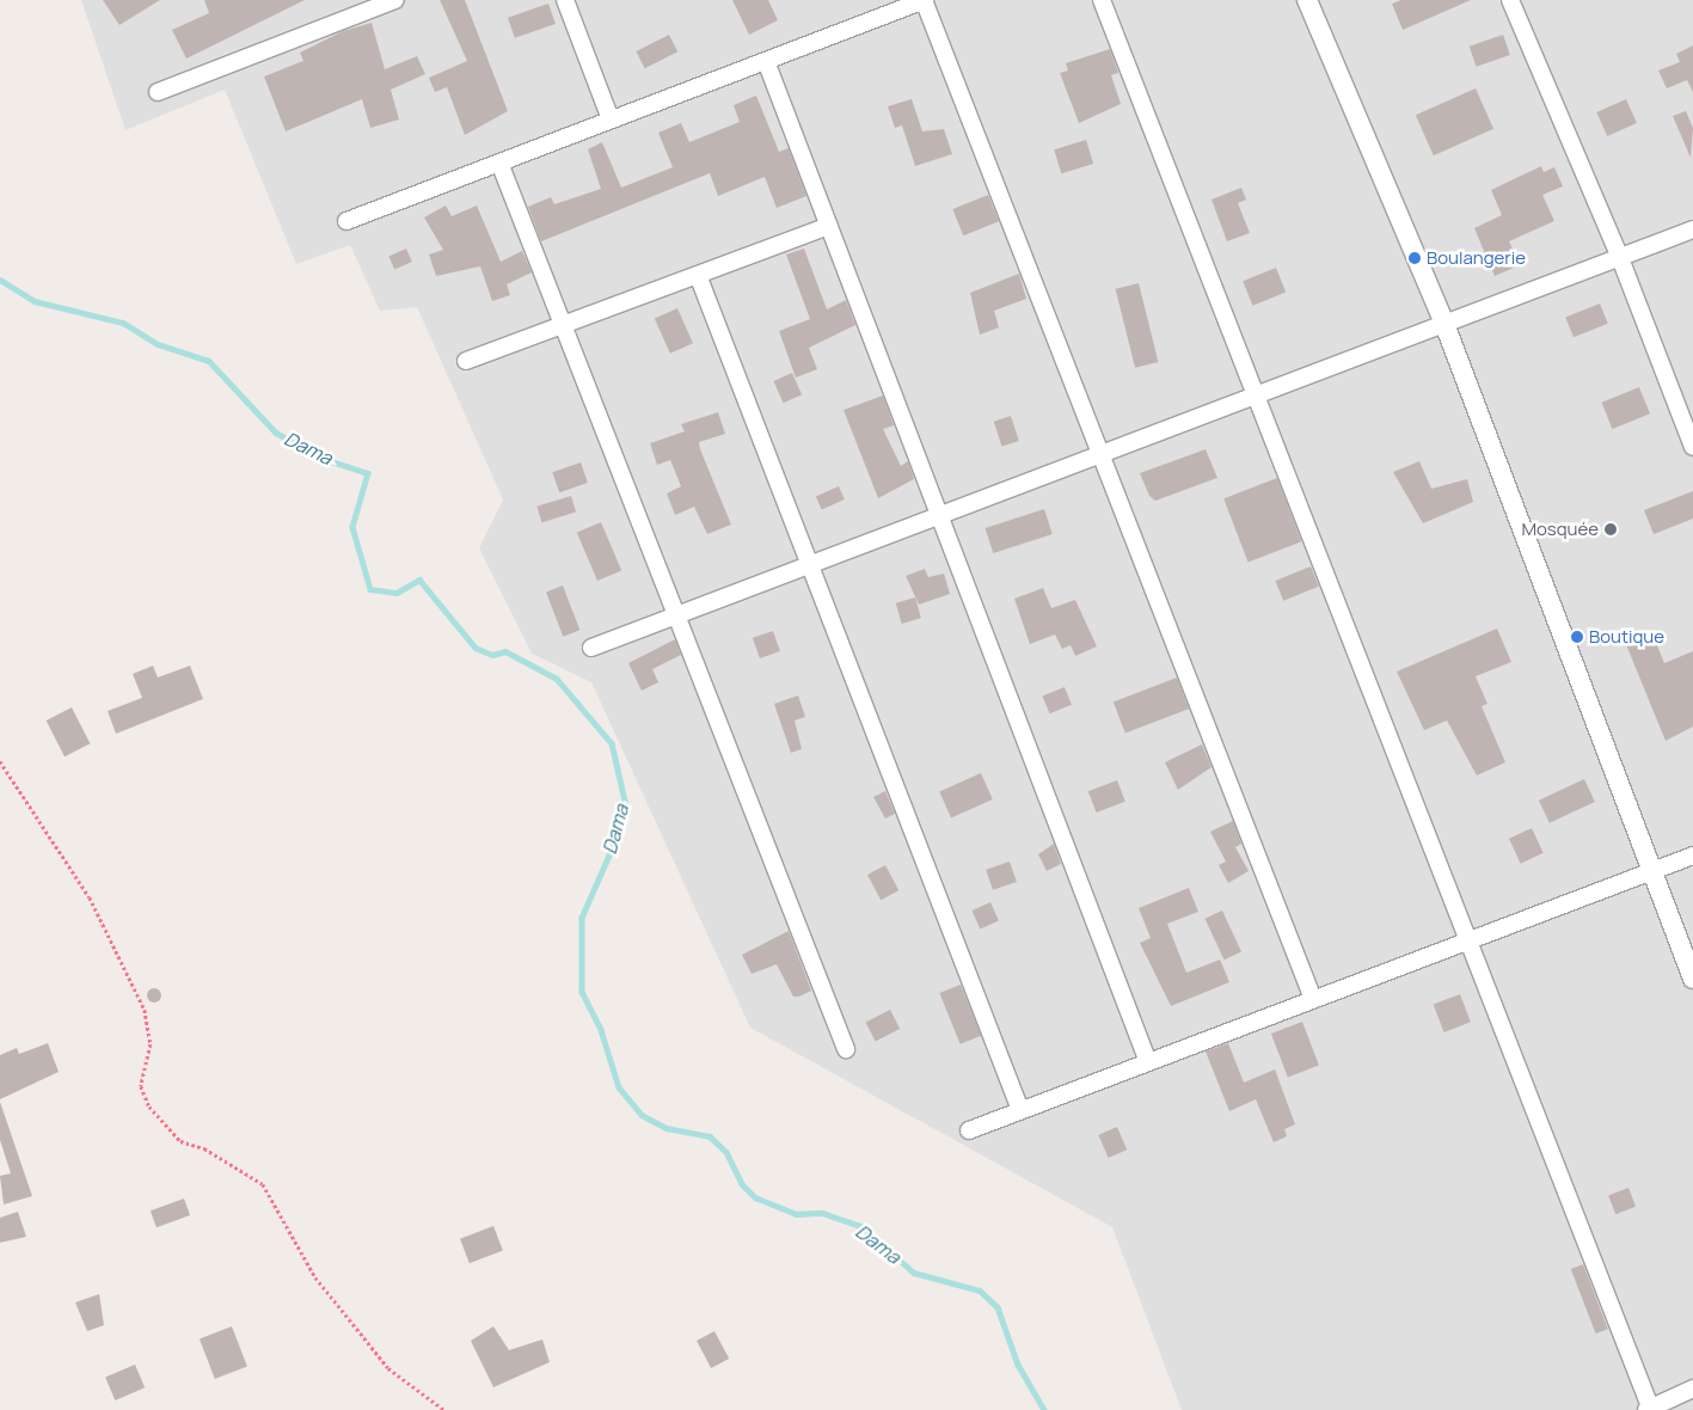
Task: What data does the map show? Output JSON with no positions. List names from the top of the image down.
{
  "water": ["Dama"],
  "places": ["Boulangerie", "Mosquée", "Boutique"]
}
